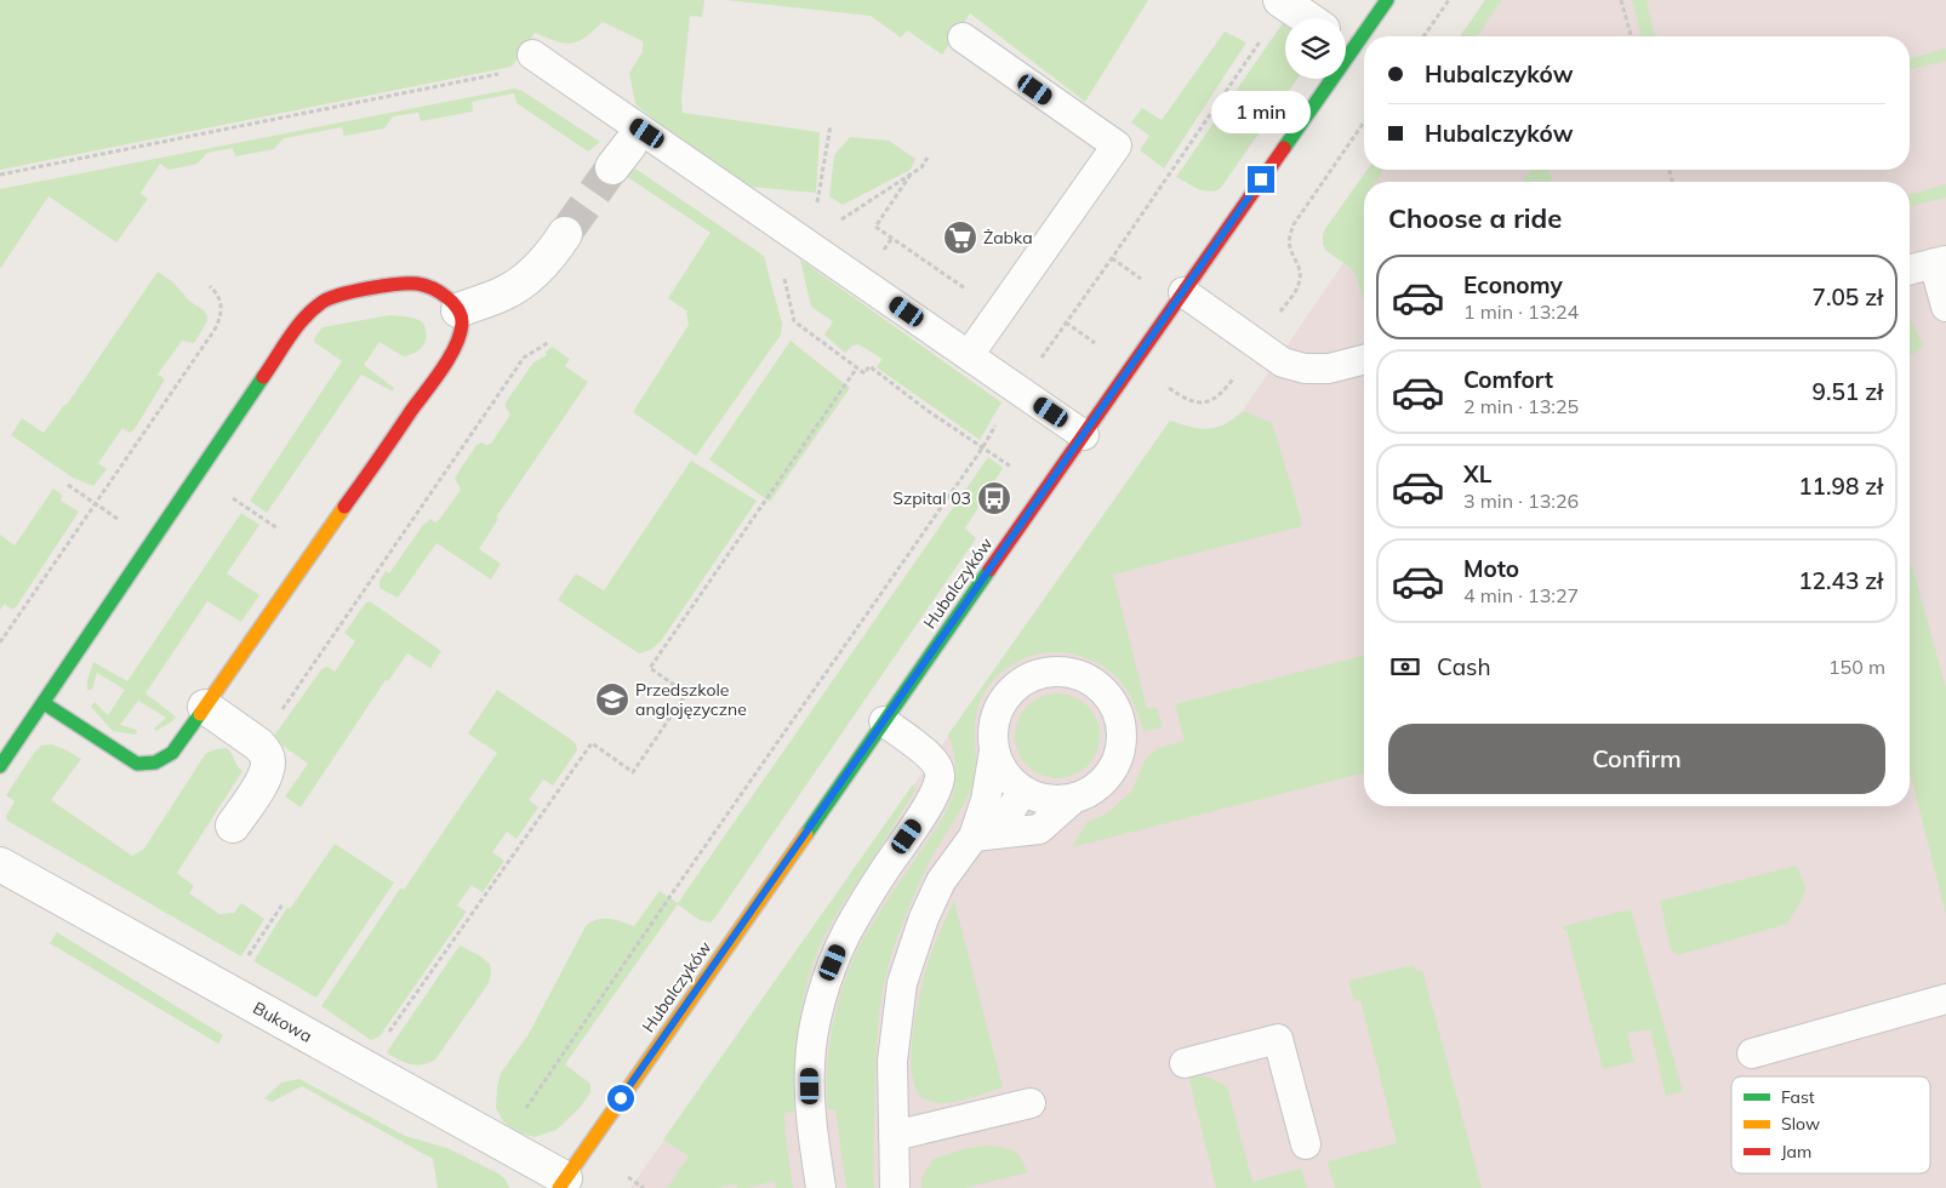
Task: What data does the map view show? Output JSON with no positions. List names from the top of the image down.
{
  "streets": {
    "street": ["Hubalczyków", "Bukowa"]
  },
  "crossings": [
    ["Hubalczyków", "Bukowa"]
  ],
  "places": {
    "supermarket": ["Żabka"],
    "bus stop": ["Szpital 03"],
    "school or university": ["Przedszkole anglojęzyczne"]
  },
  "legend": ["Fast", "Slow", "Jam"],
  "page": {
    "banner": ["Hubalczyków", "Hubalczyków"],
    "bubble": "1 min",
    "heading": "Choose a ride",
    "list": [
      {
        "name": "Economy",
        "note": "1 min · 13:24",
        "value": "7.05 zł"
      },
      {
        "name": "Comfort",
        "note": "2 min · 13:25",
        "value": "9.51 zł"
      },
      {
        "name": "XL",
        "note": "3 min · 13:26",
        "value": "11.98 zł"
      },
      {
        "name": "Moto",
        "note": "4 min · 13:27",
        "value": "12.43 zł"
      }
    ],
    "pay": ["Cash", "150 m"],
    "buttons": "Confirm"
  }
}
